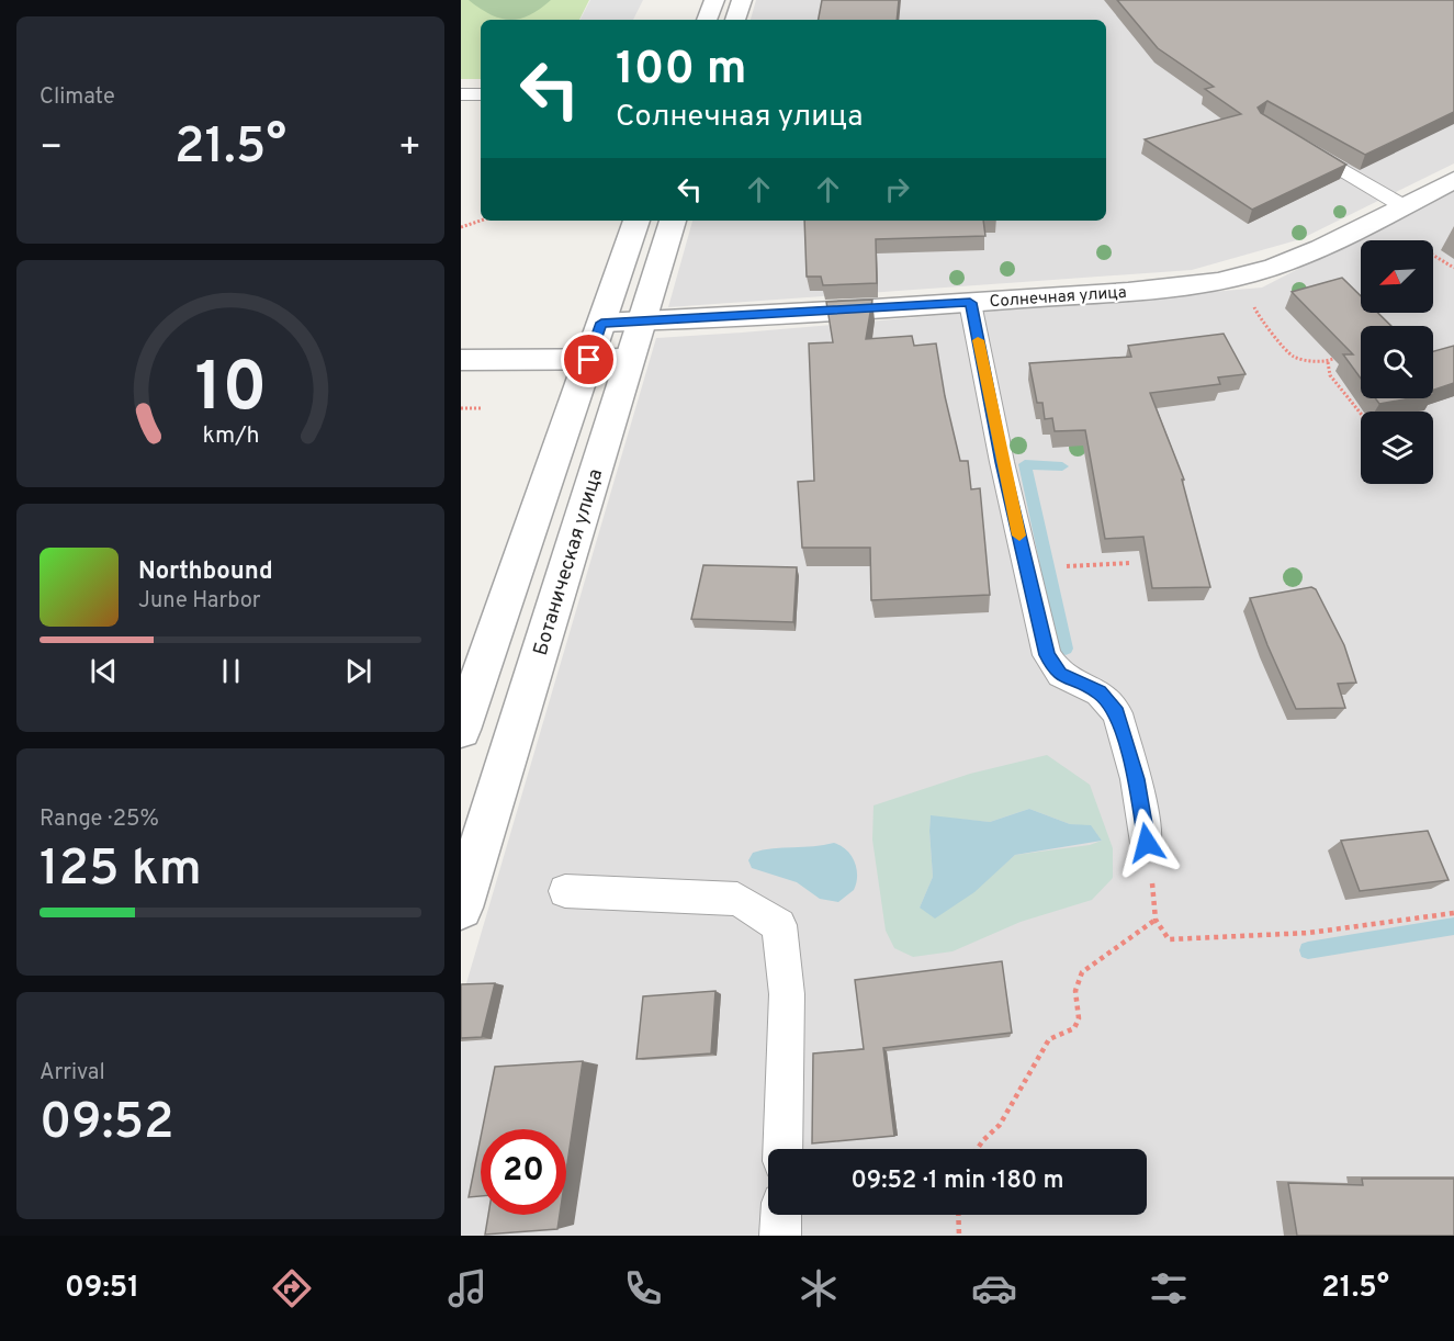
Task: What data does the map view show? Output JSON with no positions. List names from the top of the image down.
{
  "streets": {
    "street": ["Солнечная улица", "Ботаническая улица"]
  },
  "crossings": [
    ["Солнечная улица", "Ботаническая улица"]
  ],
  "north": "bottom left",
  "page": {
    "tile": [
      "Climate",
      ["Range · 25%", "125 km"],
      ["Arrival", "09:52"]
    ],
    "turn": ["100 m", "Солнечная улица"],
    "heat": ["−", "21.5°", "+"],
    "song": ["Northbound", "June Harbor"],
    "limit": "20",
    "trip": "09:52 · 1 min · 180 m",
    "tabs": ["09:51", "21.5°"],
    "gauge": ["10", "km/h"]
  }
}
